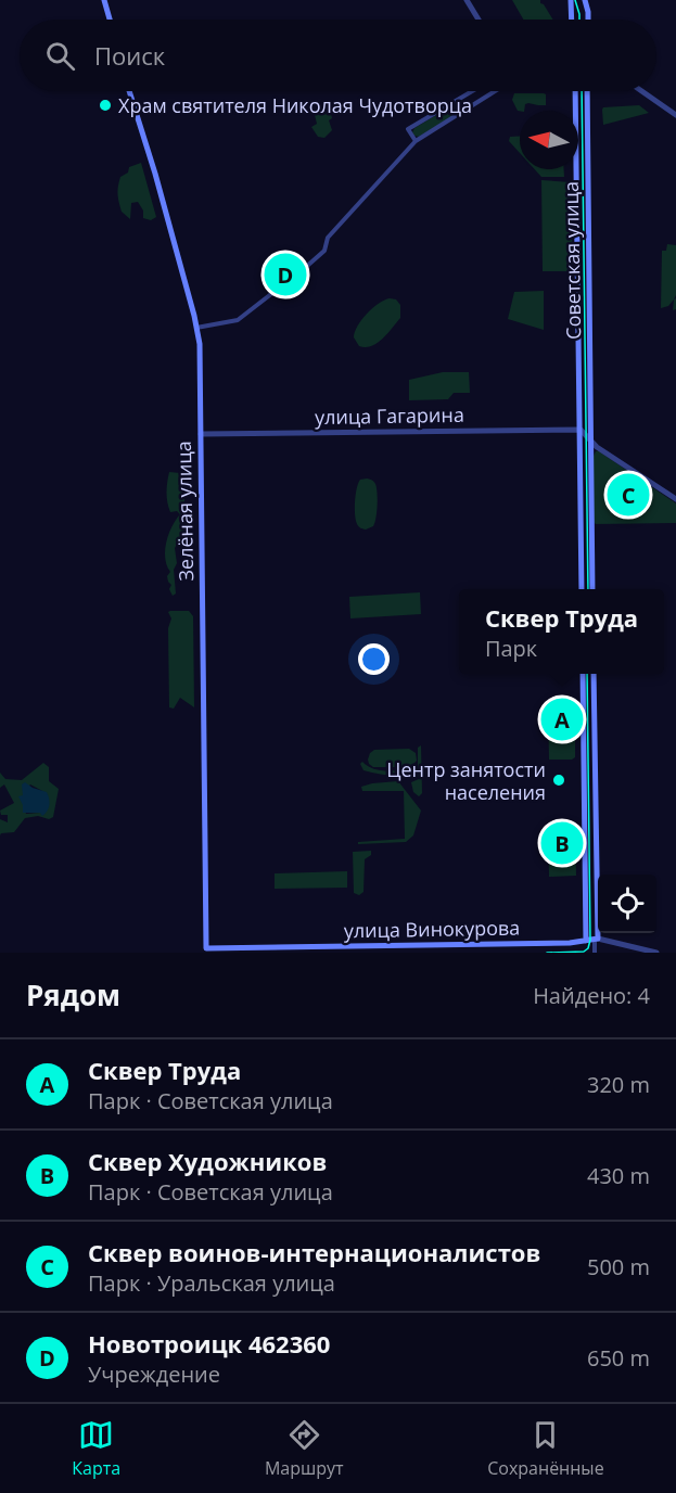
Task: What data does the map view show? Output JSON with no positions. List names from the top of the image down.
{
  "streets": {
    "main road": ["Советская улица", "Зелёная улица", "улица Винокурова"],
    "street": ["улица Гагарина"]
  },
  "crossings": [
    ["Советская улица", "улица Гагарина"],
    ["улица Гагарина", "Зелёная улица"],
    ["Зелёная улица", "улица Винокурова"]
  ],
  "places": ["Храм святителя Николая Чудотворца", "Центр занятости населения"],
  "north": "left",
  "page": {
    "search": "Поиск",
    "pins": [
      "D",
      "C",
      "A",
      "B"
    ],
    "popup": ["Сквер Труда", "Парк"],
    "heading": ["Рядом", "Найдено: 4"],
    "list": [
      {
        "mark": "A",
        "name": "Сквер Труда",
        "note": "Парк · Советская улица",
        "value": "320 m"
      },
      {
        "mark": "B",
        "name": "Сквер Художников",
        "note": "Парк · Советская улица",
        "value": "430 m"
      },
      {
        "mark": "C",
        "name": "Сквер воинов-интернационалистов",
        "note": "Парк · Уральская улица",
        "value": "500 m"
      },
      {
        "mark": "D",
        "name": "Новотроицк 462360",
        "note": "Учреждение",
        "value": "650 m"
      }
    ],
    "nav": ["Карта", "Маршрут", "Сохранённые"]
  }
}
